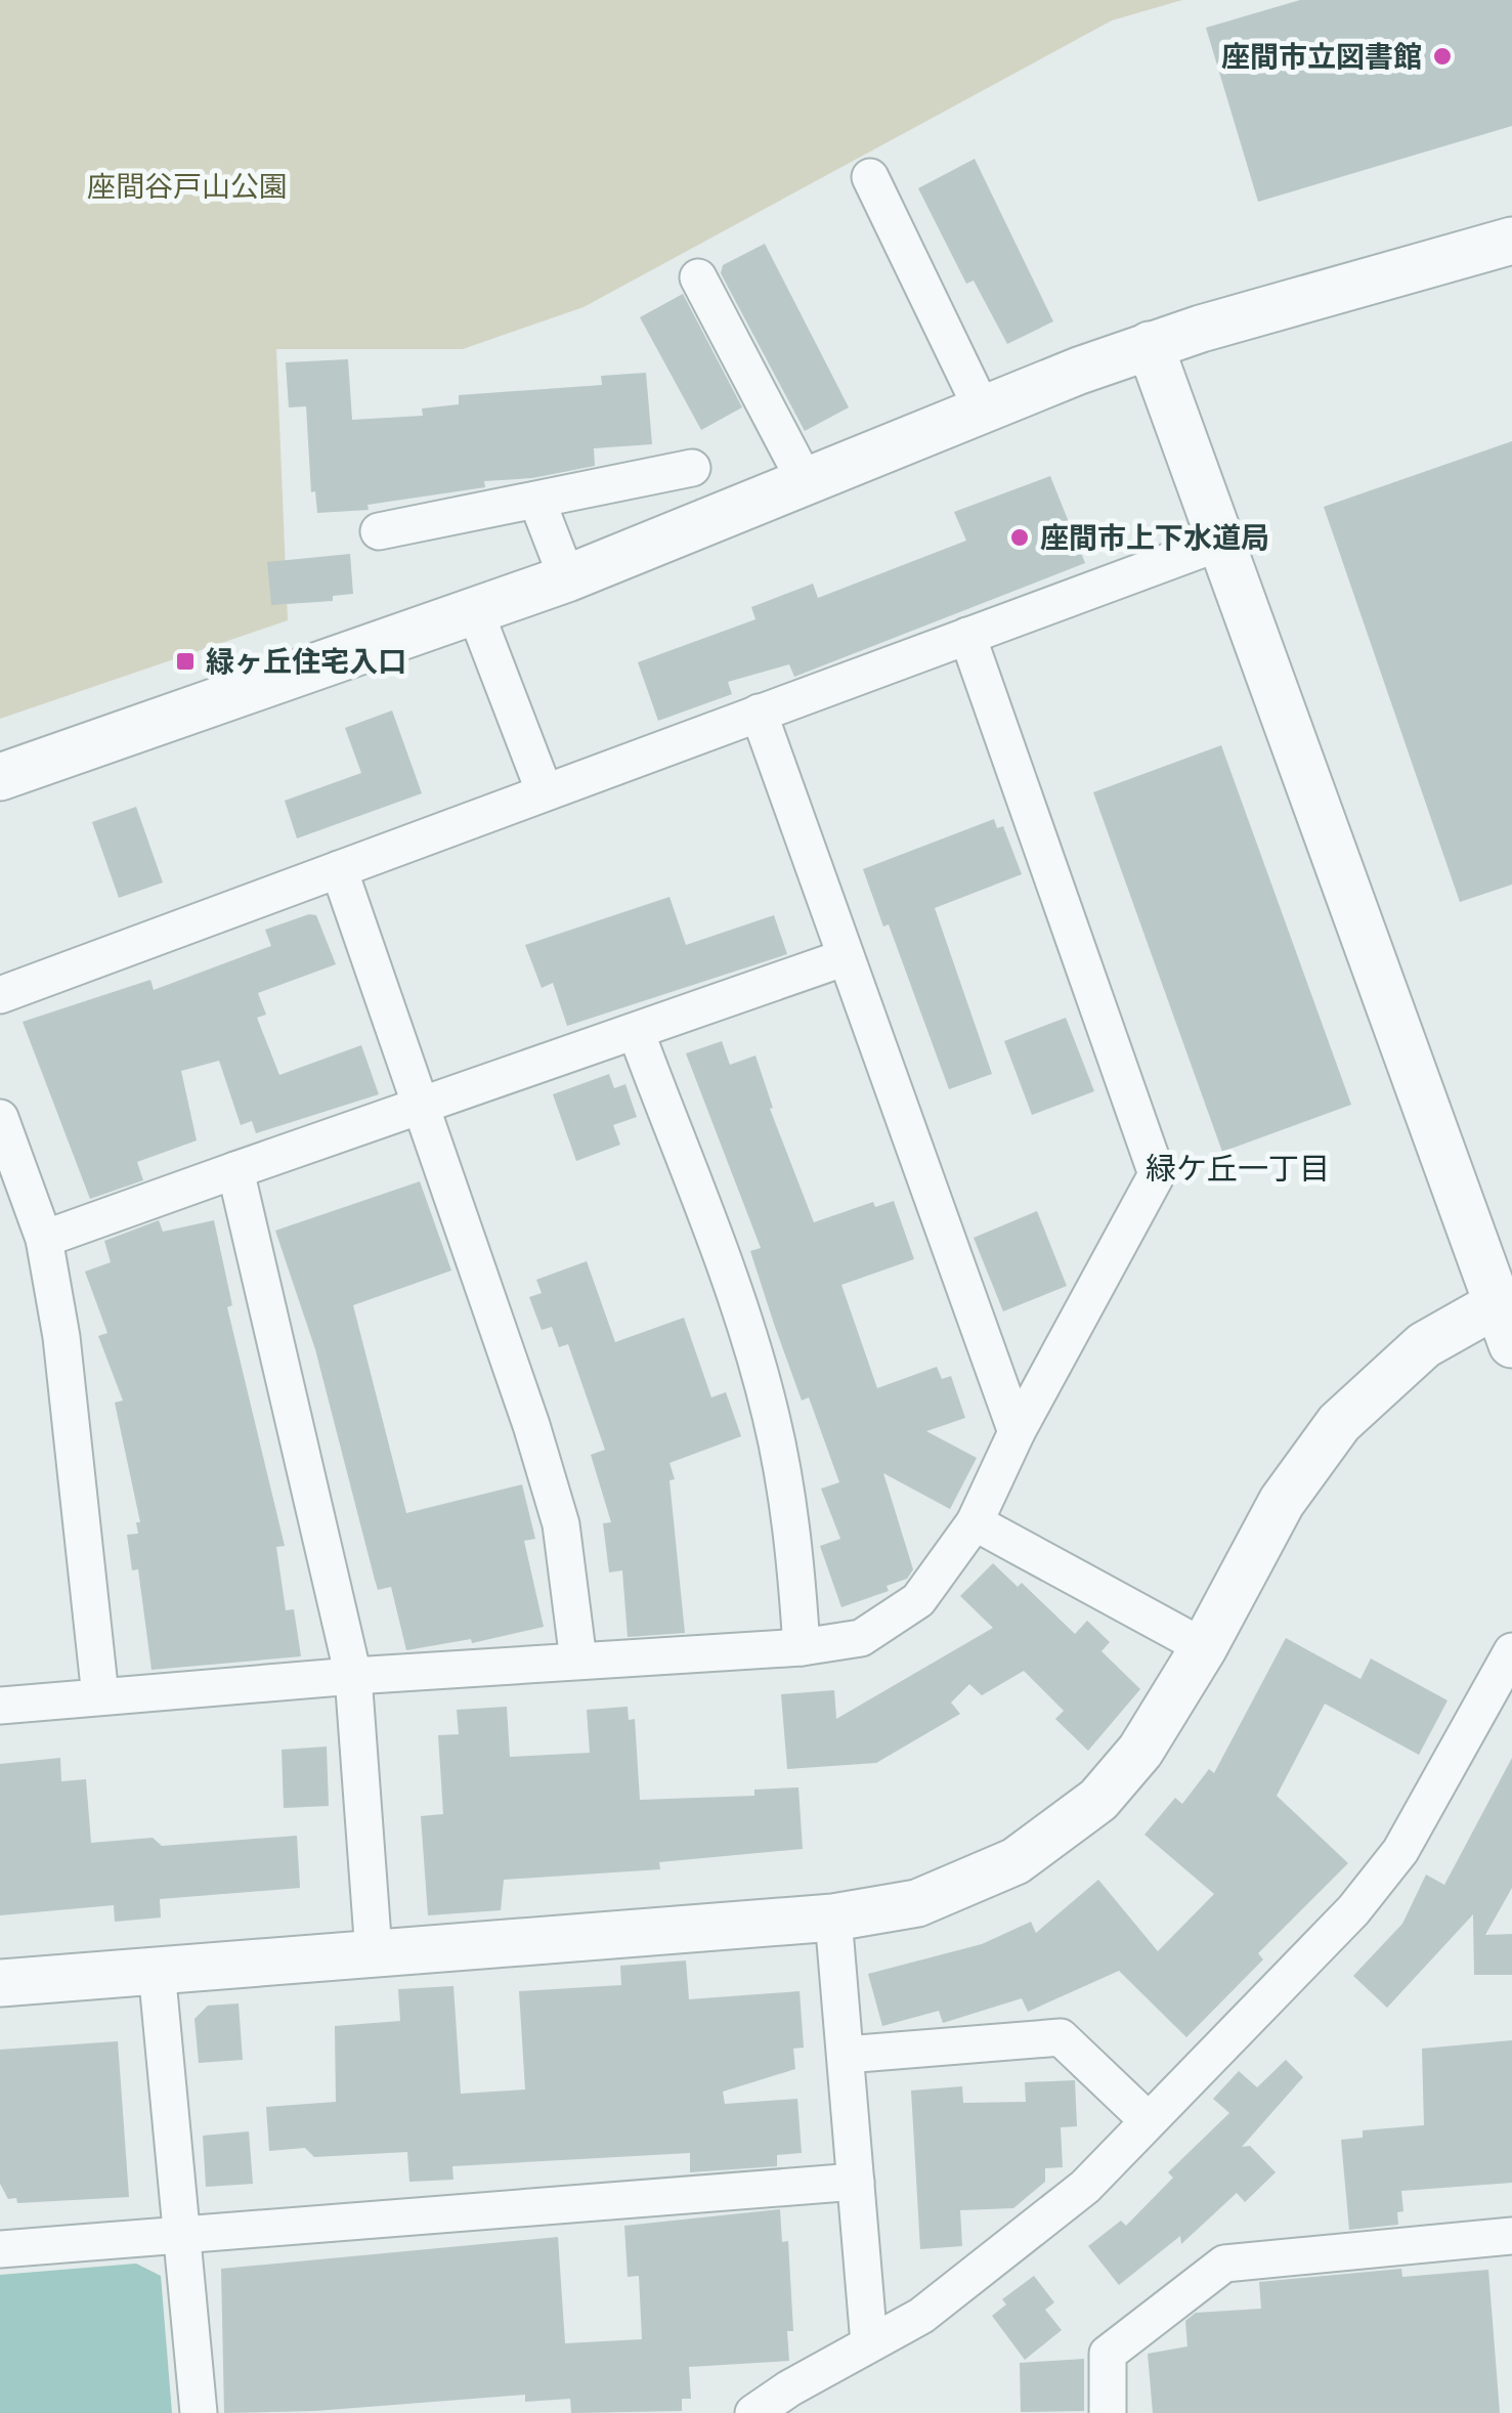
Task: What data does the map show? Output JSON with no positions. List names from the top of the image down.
{
  "districts": ["緑ケ丘一丁目"],
  "parks": ["座間谷戸山公園"],
  "places": {
    "other": ["座間市立図書館", "座間市上下水道局"],
    "transit": ["緑ヶ丘住宅入口"]
  }
}
